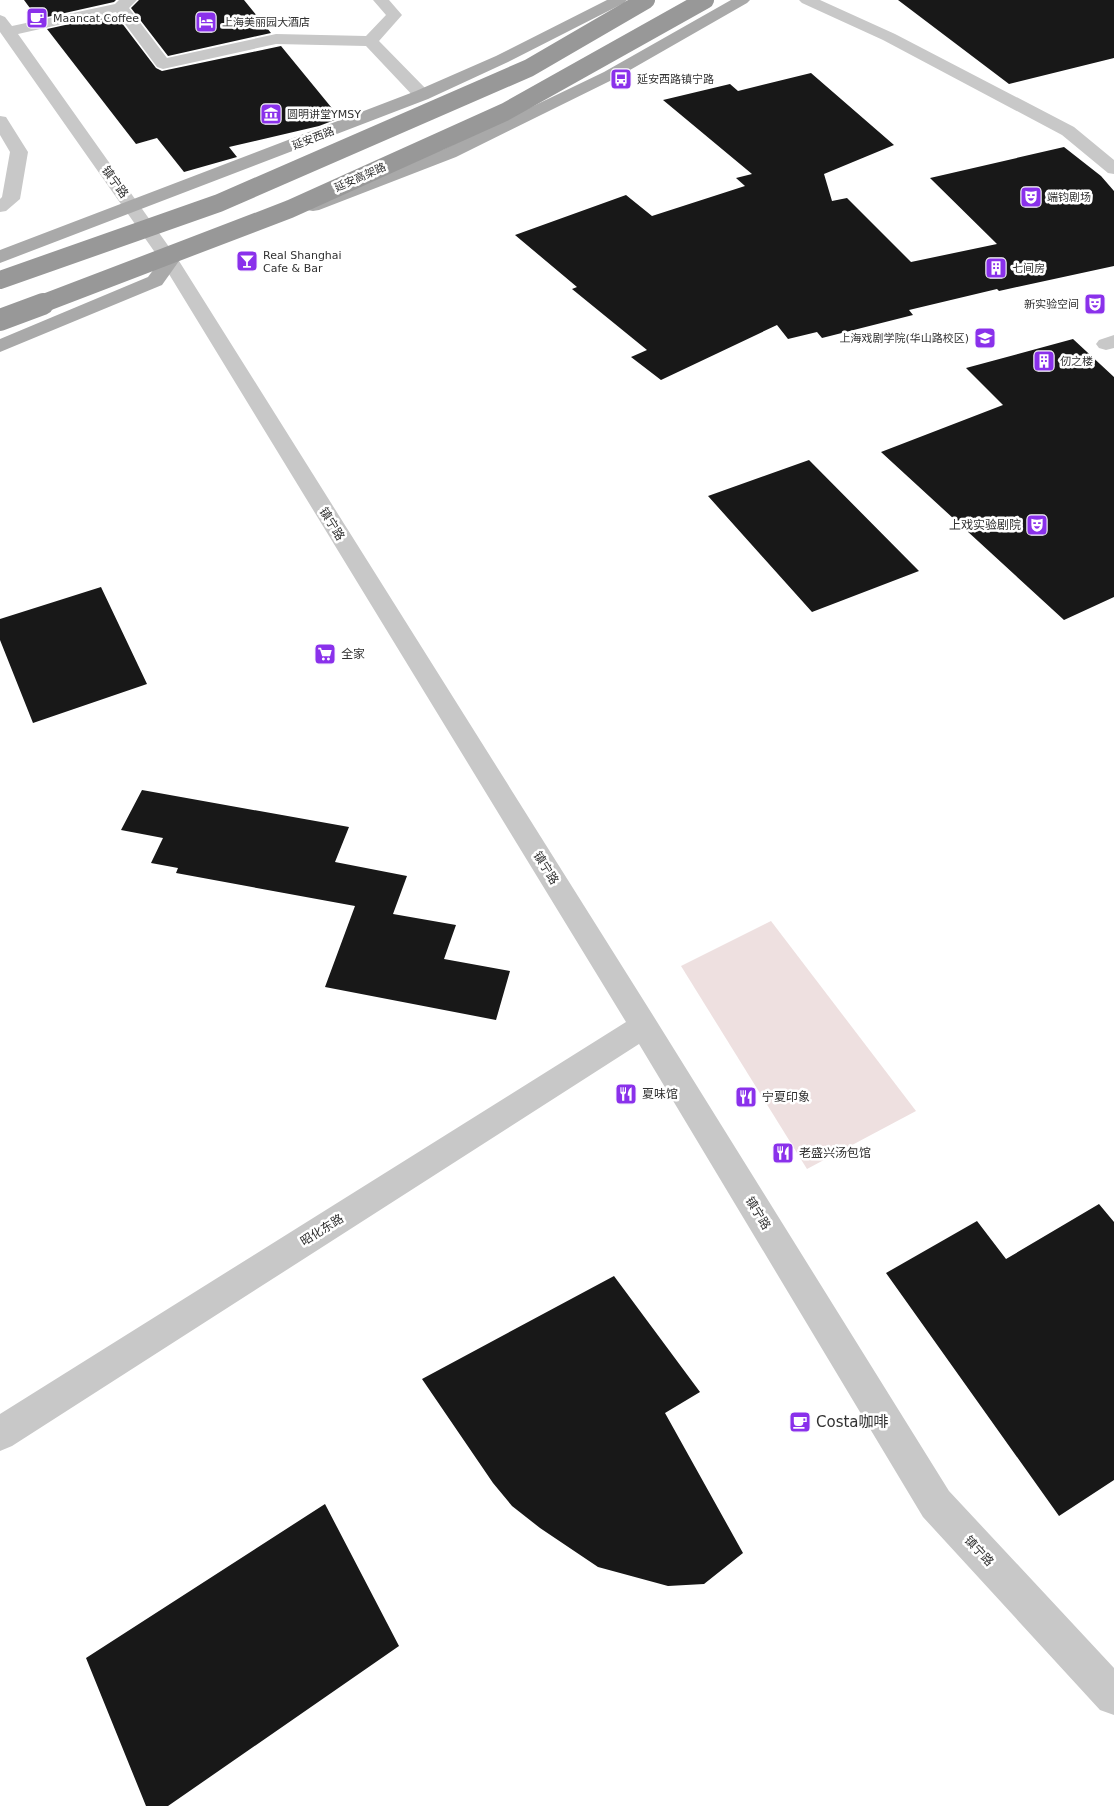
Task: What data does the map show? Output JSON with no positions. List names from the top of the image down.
{
  "streets": {
    "highway": ["延安高架路"],
    "main road": ["延安西路"],
    "street": ["镇宁路", "昭化东路"]
  },
  "crossings": [
    ["延安西路", "镇宁路"],
    ["镇宁路", "昭化东路"]
  ],
  "places": {
    "cafe": ["Maancat Coffee", "Costa咖啡"],
    "hotel": ["上海美丽园大酒店"],
    "bus stop": ["延安西路镇宁路"],
    "museum": ["圆明讲堂YMSY"],
    "theatre": ["端钧剧场", "新实验空间", "上戏实验剧院"],
    "bar": ["Real Shanghai Cafe & Bar"],
    "building": ["七间房", "仞之楼"],
    "school or university": ["上海戏剧学院(华山路校区)"],
    "supermarket": ["全家"],
    "restaurant": ["夏味馆", "宁夏印象", "老盛兴汤包馆"]
  }
}
